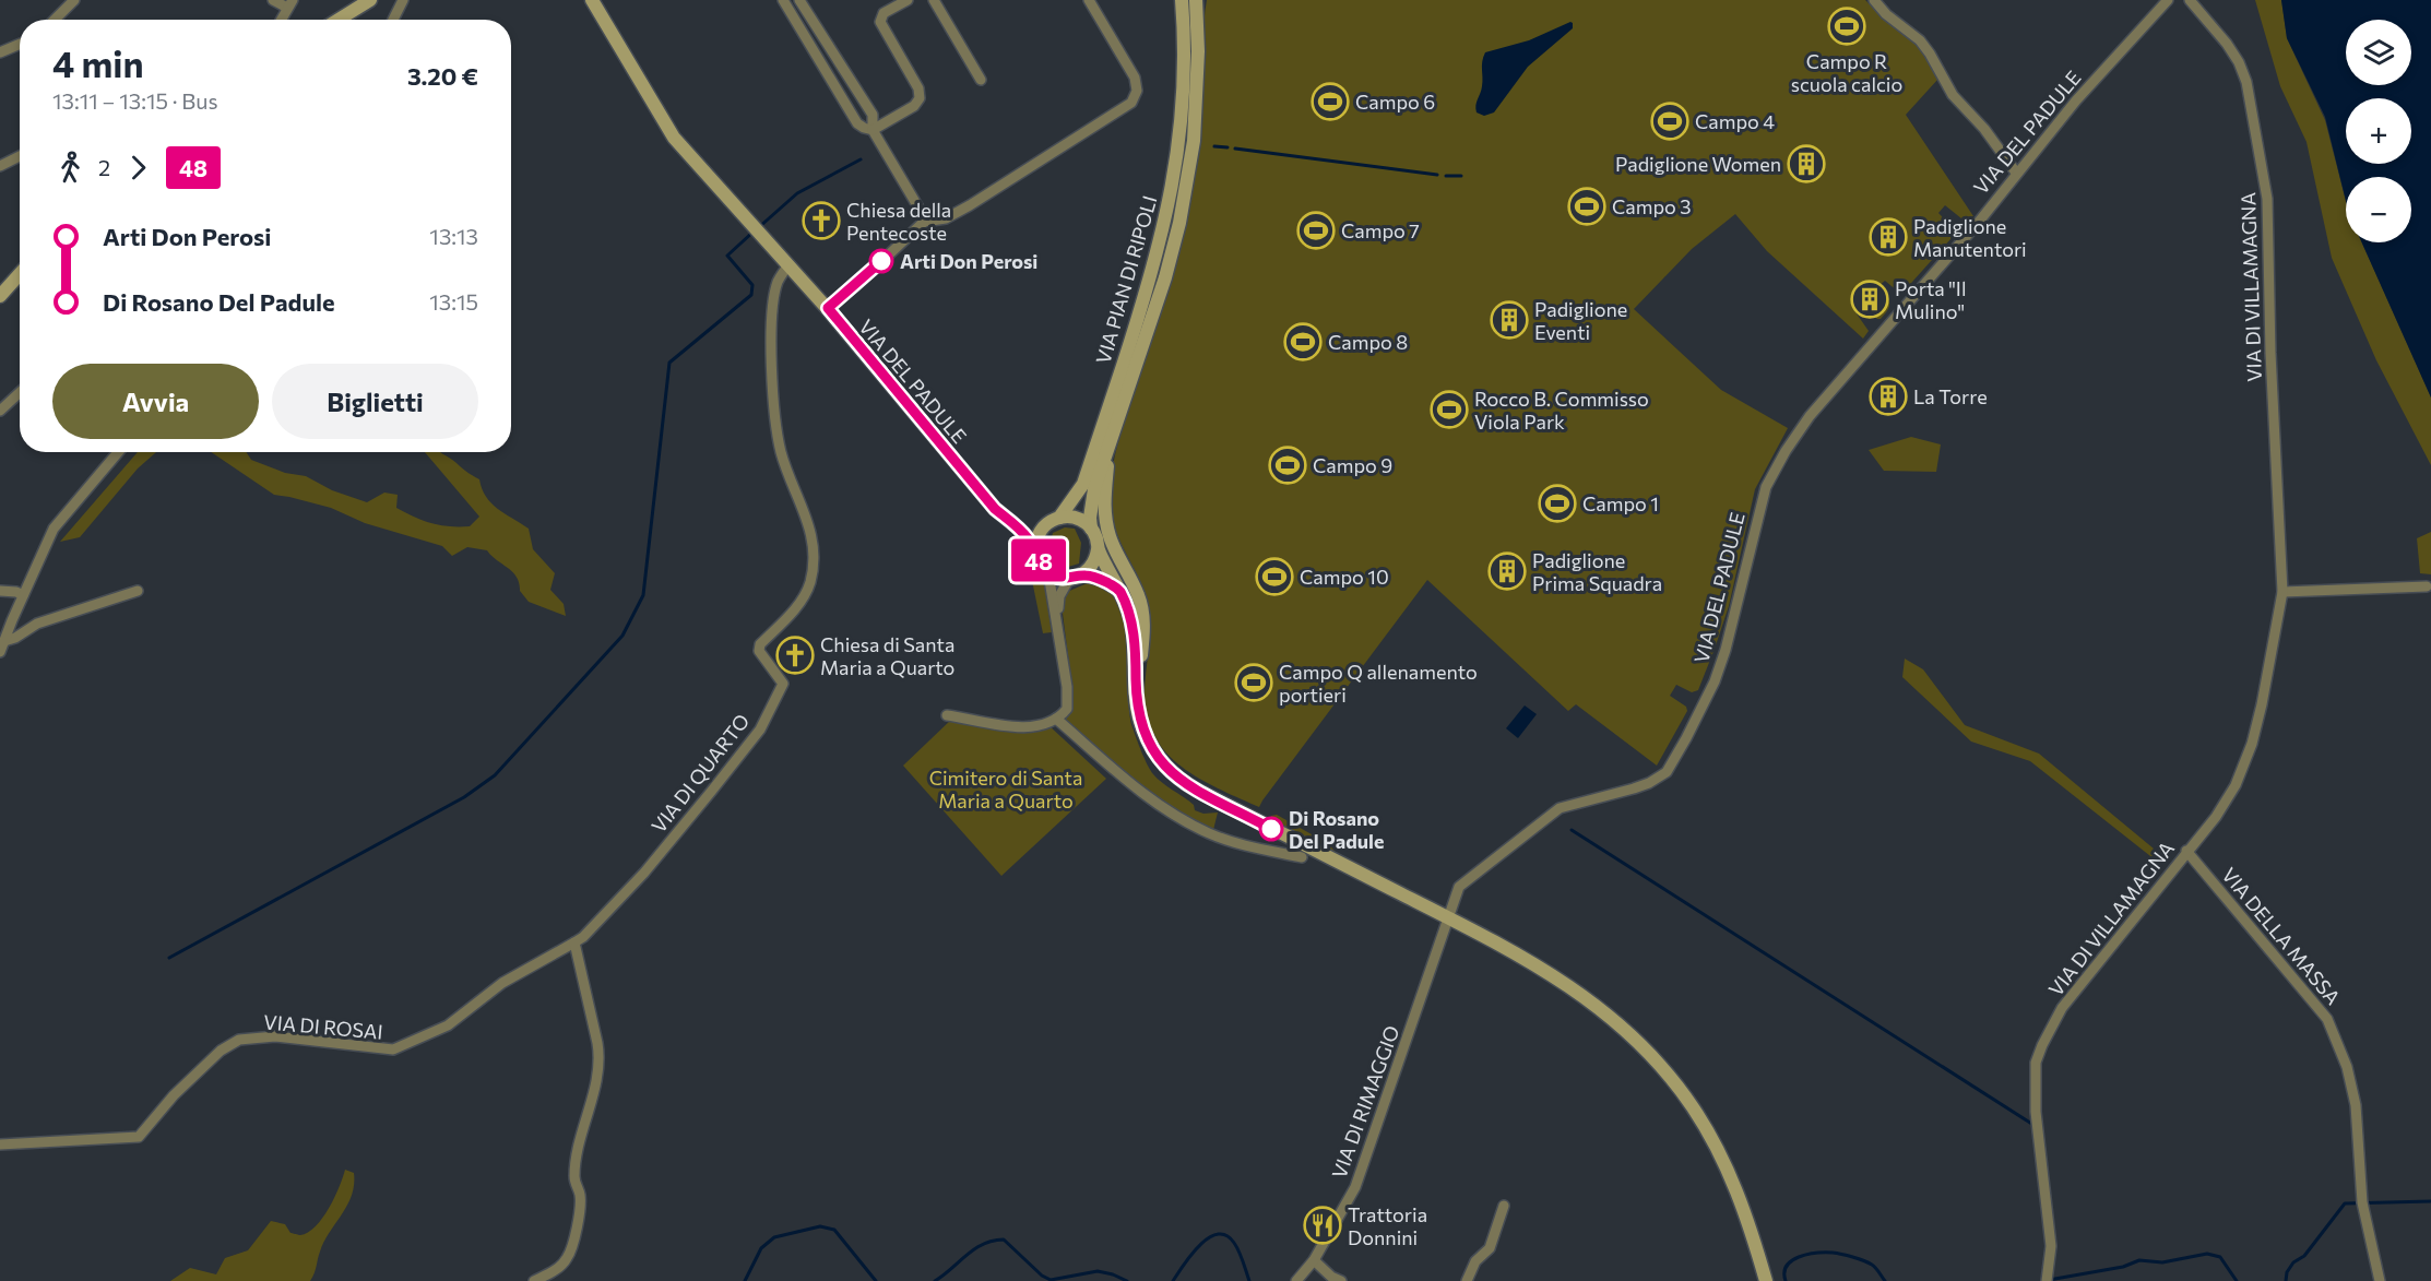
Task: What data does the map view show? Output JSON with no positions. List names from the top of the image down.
{
  "streets": {
    "main road": ["VIA DEL PADULE", "VIA PIAN DI RIPOLI"],
    "street": [
      "VIA DI VILLAMAGNA",
      "VIA DI QUARTO",
      "VIA DELLA MASSA",
      "VIA DI ROSAI",
      "VIA DI RIMAGGIO"
    ]
  },
  "crossings": [
    ["VIA DEL PADULE", "VIA PIAN DI RIPOLI"],
    ["VIA DEL PADULE", "VIA DI QUARTO"],
    ["VIA DEL PADULE", "VIA DI RIMAGGIO"],
    ["VIA DI VILLAMAGNA", "VIA DELLA MASSA"],
    ["VIA DI QUARTO", "VIA DI ROSAI"]
  ],
  "parks": ["Cimitero di Santa Maria a Quarto"],
  "places": {
    "sports": [
      "Campo R scuola calcio",
      "Campo 6",
      "Campo 4",
      "Campo 3",
      "Campo 7",
      "Campo 8",
      "Rocco B. Commisso Viola Park",
      "Campo 9",
      "Campo 1",
      "Campo 10",
      "Campo Q allenamento portieri"
    ],
    "building": [
      "Padiglione Women",
      "Padiglione Manutentori",
      "Porta \"Il Mulino\"",
      "Padiglione Eventi",
      "La Torre",
      "Padiglione Prima Squadra"
    ],
    "church": ["Chiesa della Pentecoste", "Chiesa di Santa Maria a Quarto"],
    "other": ["Arti Don Perosi", "Di Rosano Del Padule"],
    "restaurant": ["Trattoria Donnini"]
  },
  "lines": ["bus line 48"],
  "page": {
    "on_map": "48",
    "map_buttons": ["+", "−"],
    "heading": ["4 min", "13:11 – 13:15 · Bus", "3.20 €"],
    "legs": ["2", "48"],
    "list": [
      {
        "name": "Arti Don Perosi",
        "value": "13:13"
      },
      {
        "name": "Di Rosano Del Padule",
        "value": "13:15"
      }
    ],
    "buttons": ["Avvia", "Biglietti"]
  }
}
